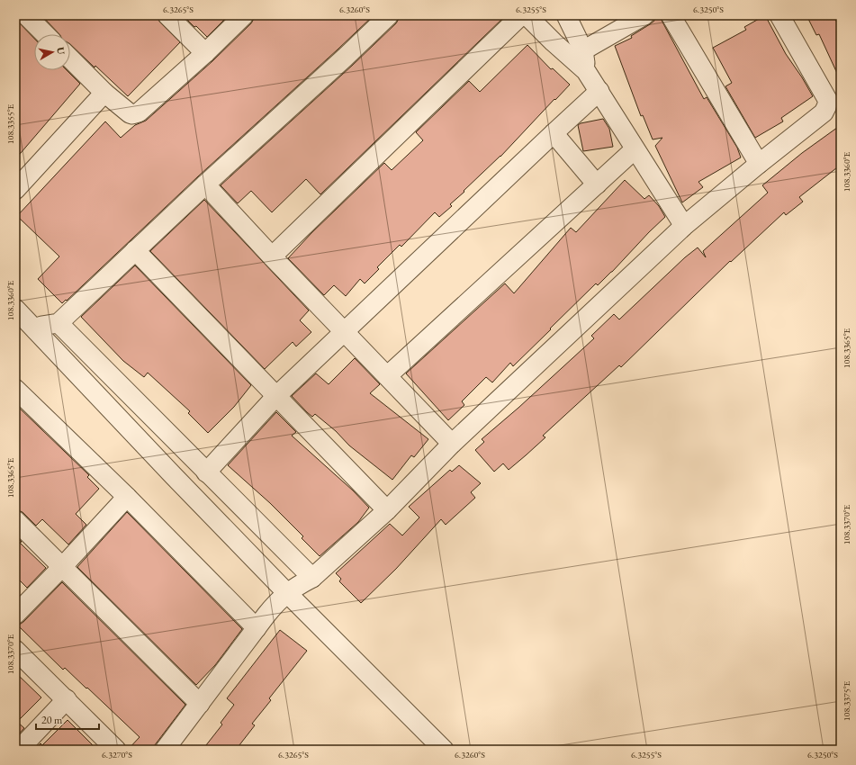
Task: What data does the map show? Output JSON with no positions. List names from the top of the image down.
{
  "scale_bar": "20 m",
  "north": "right",
  "coordinates": [
    "6.3265°S",
    "6.3260°S",
    "6.3255°S",
    "6.3250°S",
    "108.3355°E",
    "108.3360°E",
    "108.3365°E",
    "108.3370°E",
    "108.3375°E",
    "6.3270°S"
  ]
}
